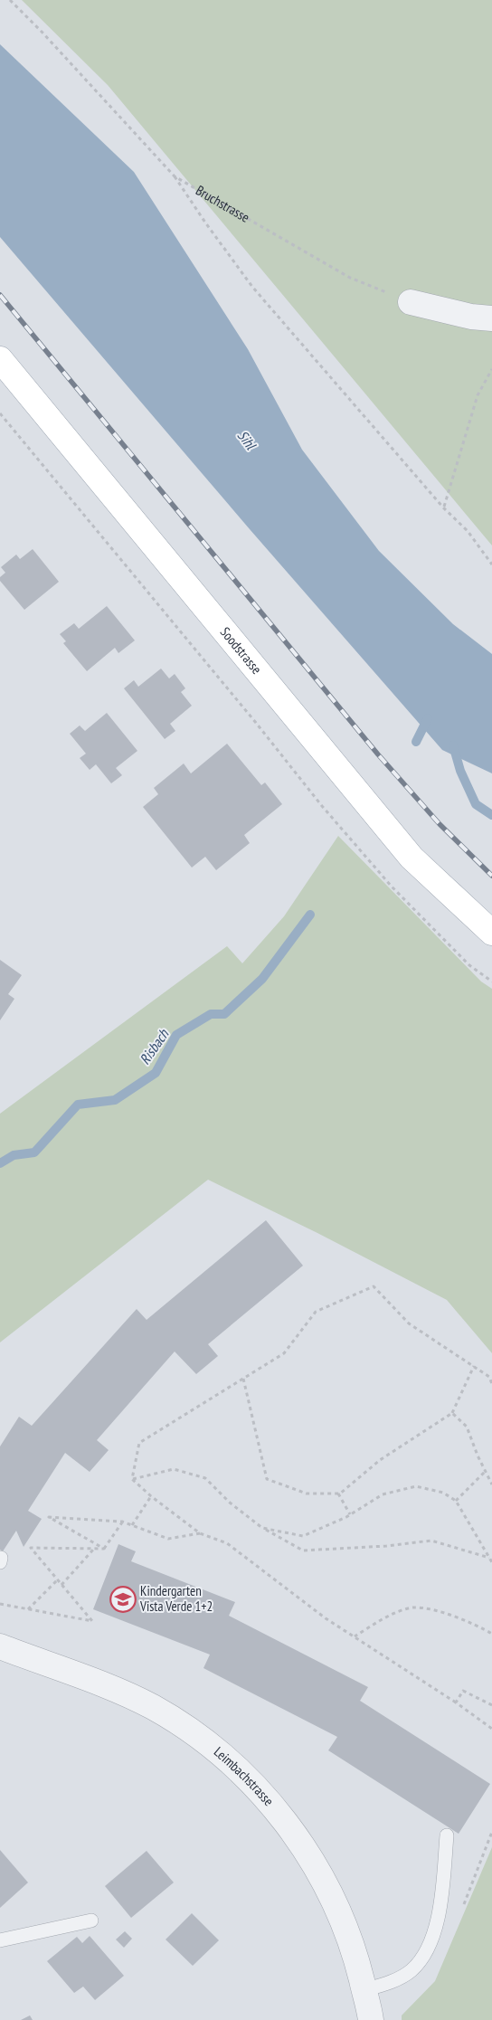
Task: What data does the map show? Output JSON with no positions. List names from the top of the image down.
{
  "streets": {
    "main road": ["Soodstrasse"],
    "street": ["Leimbachstrasse"],
    "path": ["Bruchstrasse"]
  },
  "water": ["Sihl", "Risbach"],
  "places": {
    "school or university": ["Kindergarten Vista Verde 1+2"]
  }
}
